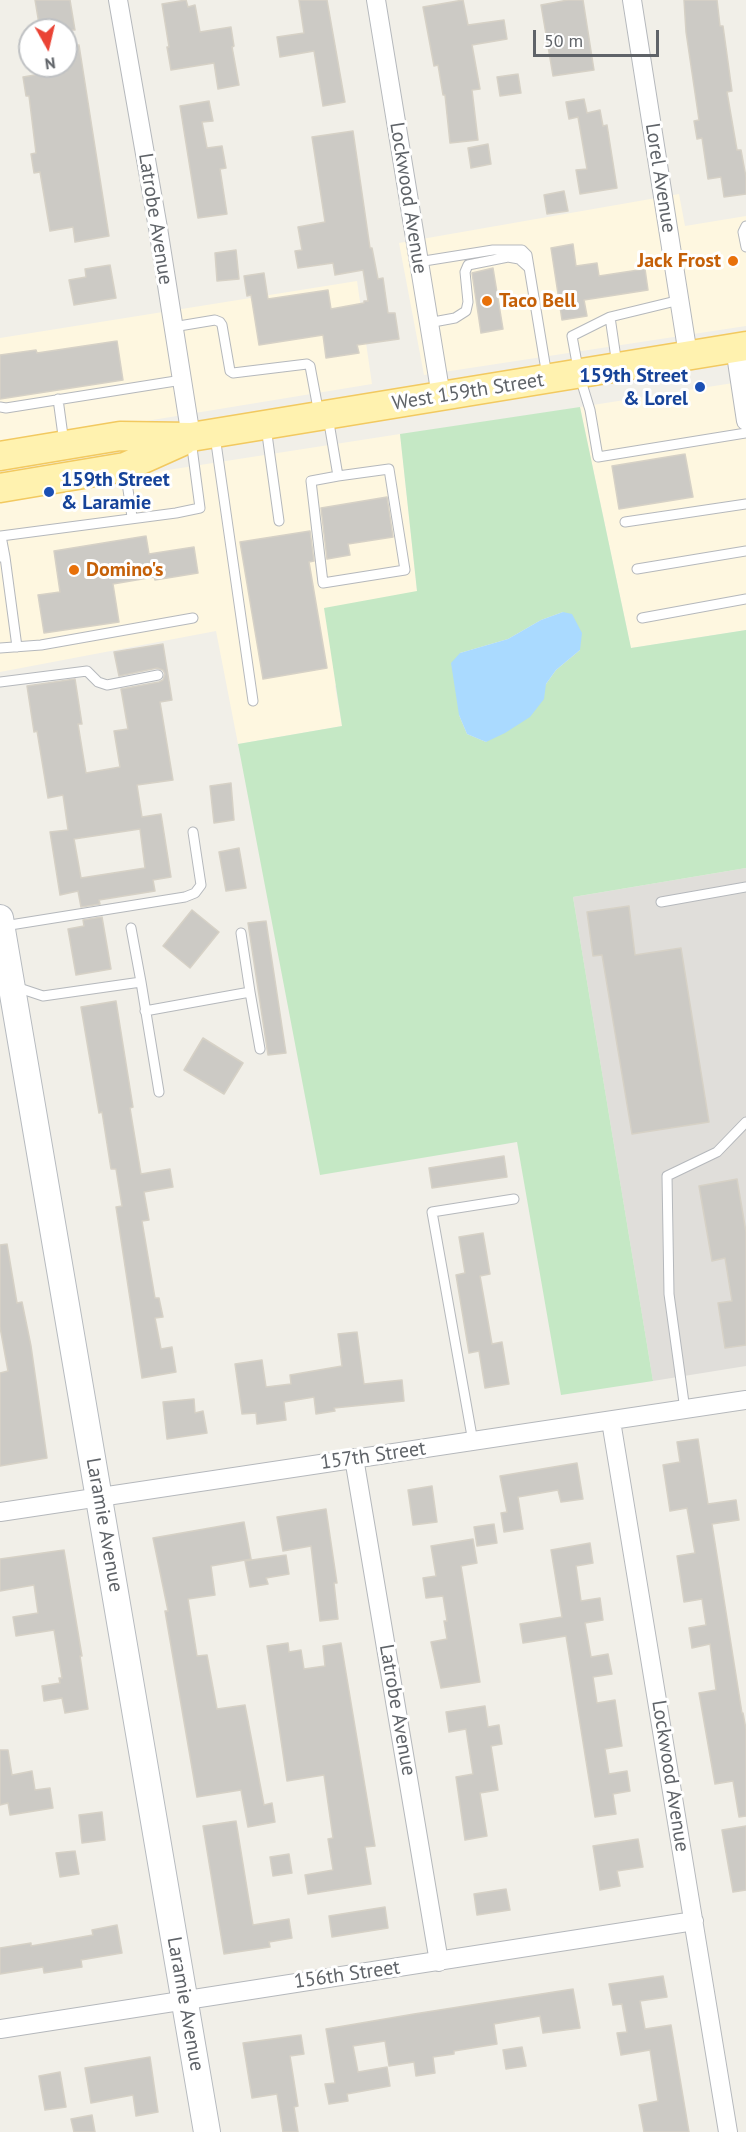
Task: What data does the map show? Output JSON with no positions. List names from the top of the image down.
{
  "streets": {
    "main road": ["West 159th Street"],
    "street": [
      "Lorel Avenue",
      "Lockwood Avenue",
      "Latrobe Avenue",
      "157th Street",
      "Laramie Avenue",
      "156th Street"
    ]
  },
  "crossings": [
    ["Lorel Avenue", "West 159th Street"],
    ["Lockwood Avenue", "West 159th Street"],
    ["Lockwood Avenue", "157th Street"],
    ["Lockwood Avenue", "156th Street"],
    ["Latrobe Avenue", "West 159th Street"],
    ["Latrobe Avenue", "157th Street"],
    ["Latrobe Avenue", "156th Street"],
    ["157th Street", "Laramie Avenue"],
    ["Laramie Avenue", "156th Street"]
  ],
  "places": [
    "Jack Frost",
    "Taco Bell",
    "159th Street & Lorel",
    "159th Street & Laramie",
    "Domino's"
  ],
  "scale_bar": "50 m",
  "north": "bottom"
}
